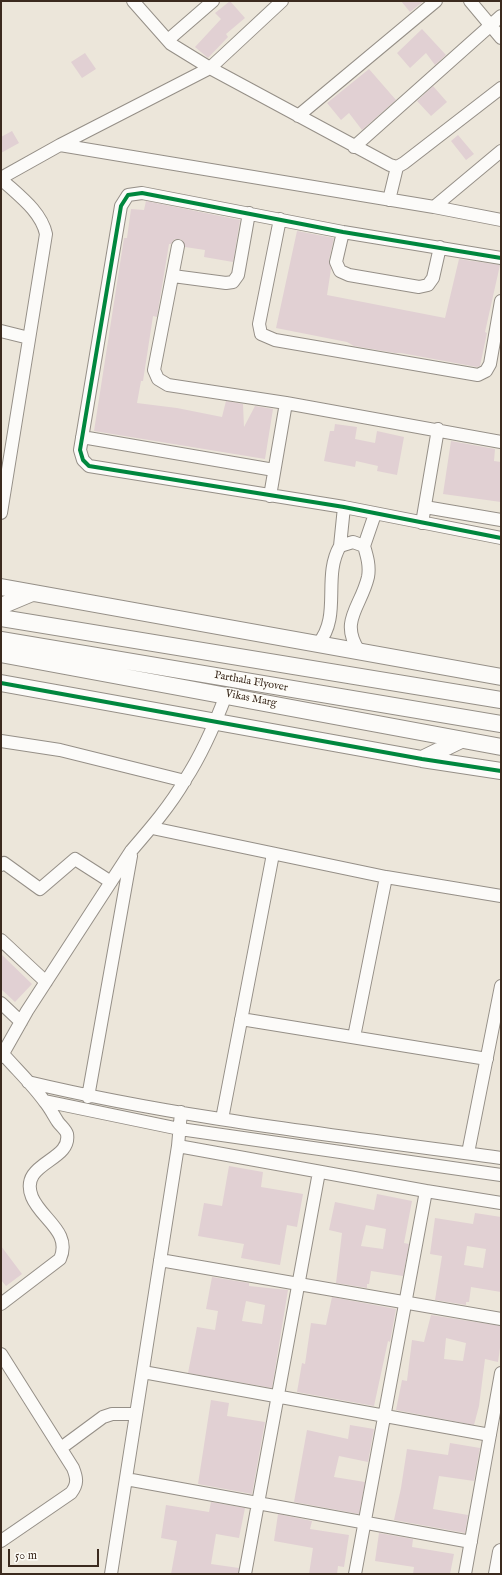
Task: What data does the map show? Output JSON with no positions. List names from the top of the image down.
{
  "streets": {
    "main road": ["Parthala Flyover", "Vikas Marg"]
  },
  "scale_bar": "50 m"
}
